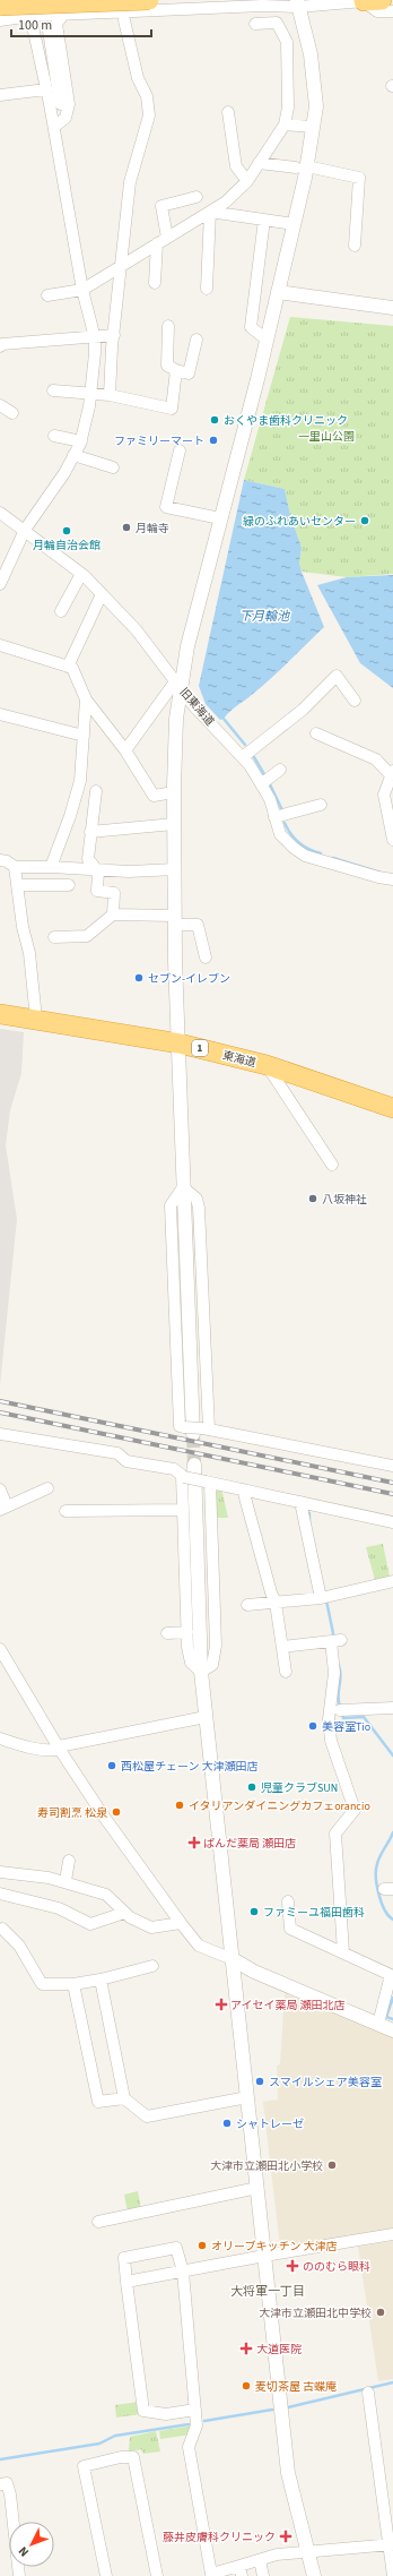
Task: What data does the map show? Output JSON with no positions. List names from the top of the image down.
{
  "streets": {
    "highway": ["1", "東海道"],
    "street": ["旧東海道"]
  },
  "districts": ["大将軍一丁目"],
  "water": ["下月輪池"],
  "parks": ["一里山公園"],
  "places": {
    "other": [
      "おくやま歯科クリニック",
      "ファミリーマート",
      "緑のふれあいセンター",
      "月輪寺",
      "月輪自治会館",
      "セブン-イレブン",
      "八坂神社",
      "美容室Tio",
      "西松屋チェーン 大津瀬田店",
      "児童クラブSUN",
      "イタリアンダイニングカフェorancio",
      "寿司割烹 松泉",
      "ファミーユ福田歯科",
      "スマイルシェア美容室",
      "シャトレーゼ",
      "大津市立瀬田北小学校",
      "オリーブキッチン 大津店",
      "大津市立瀬田北中学校",
      "麦切茶屋 古蝶庵"
    ],
    "health": [
      "ぱんだ薬局 瀬田店",
      "アイセイ薬局 瀬田北店",
      "ののむら眼科",
      "大道医院",
      "藤井皮膚科クリニック"
    ]
  },
  "scale_bar": "100 m",
  "north": "bottom left"
}
